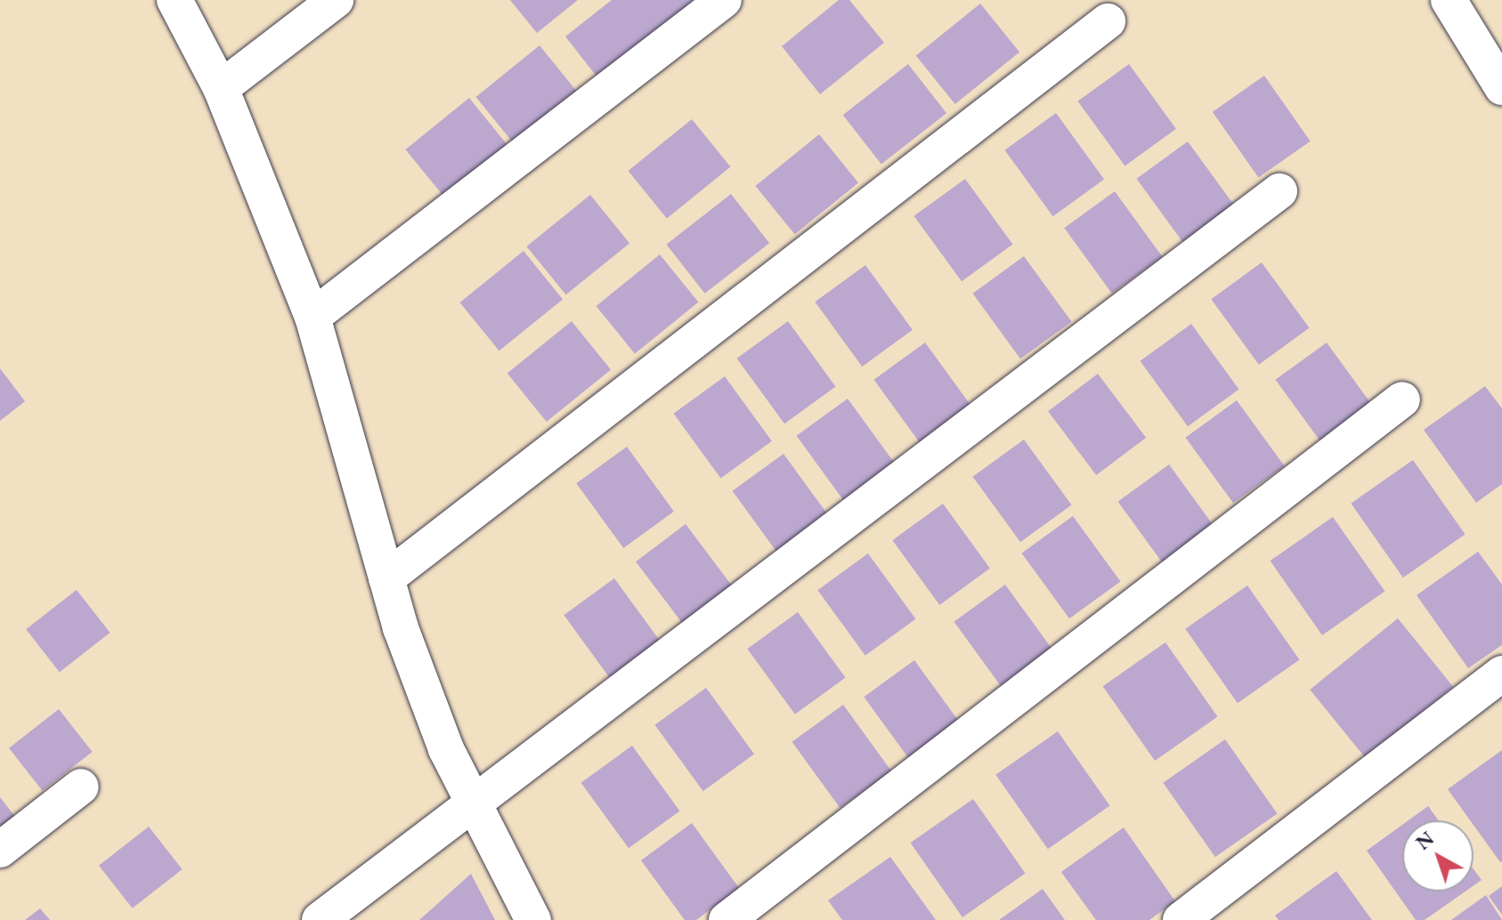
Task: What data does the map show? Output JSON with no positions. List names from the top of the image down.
{
  "north": "top left"
}
